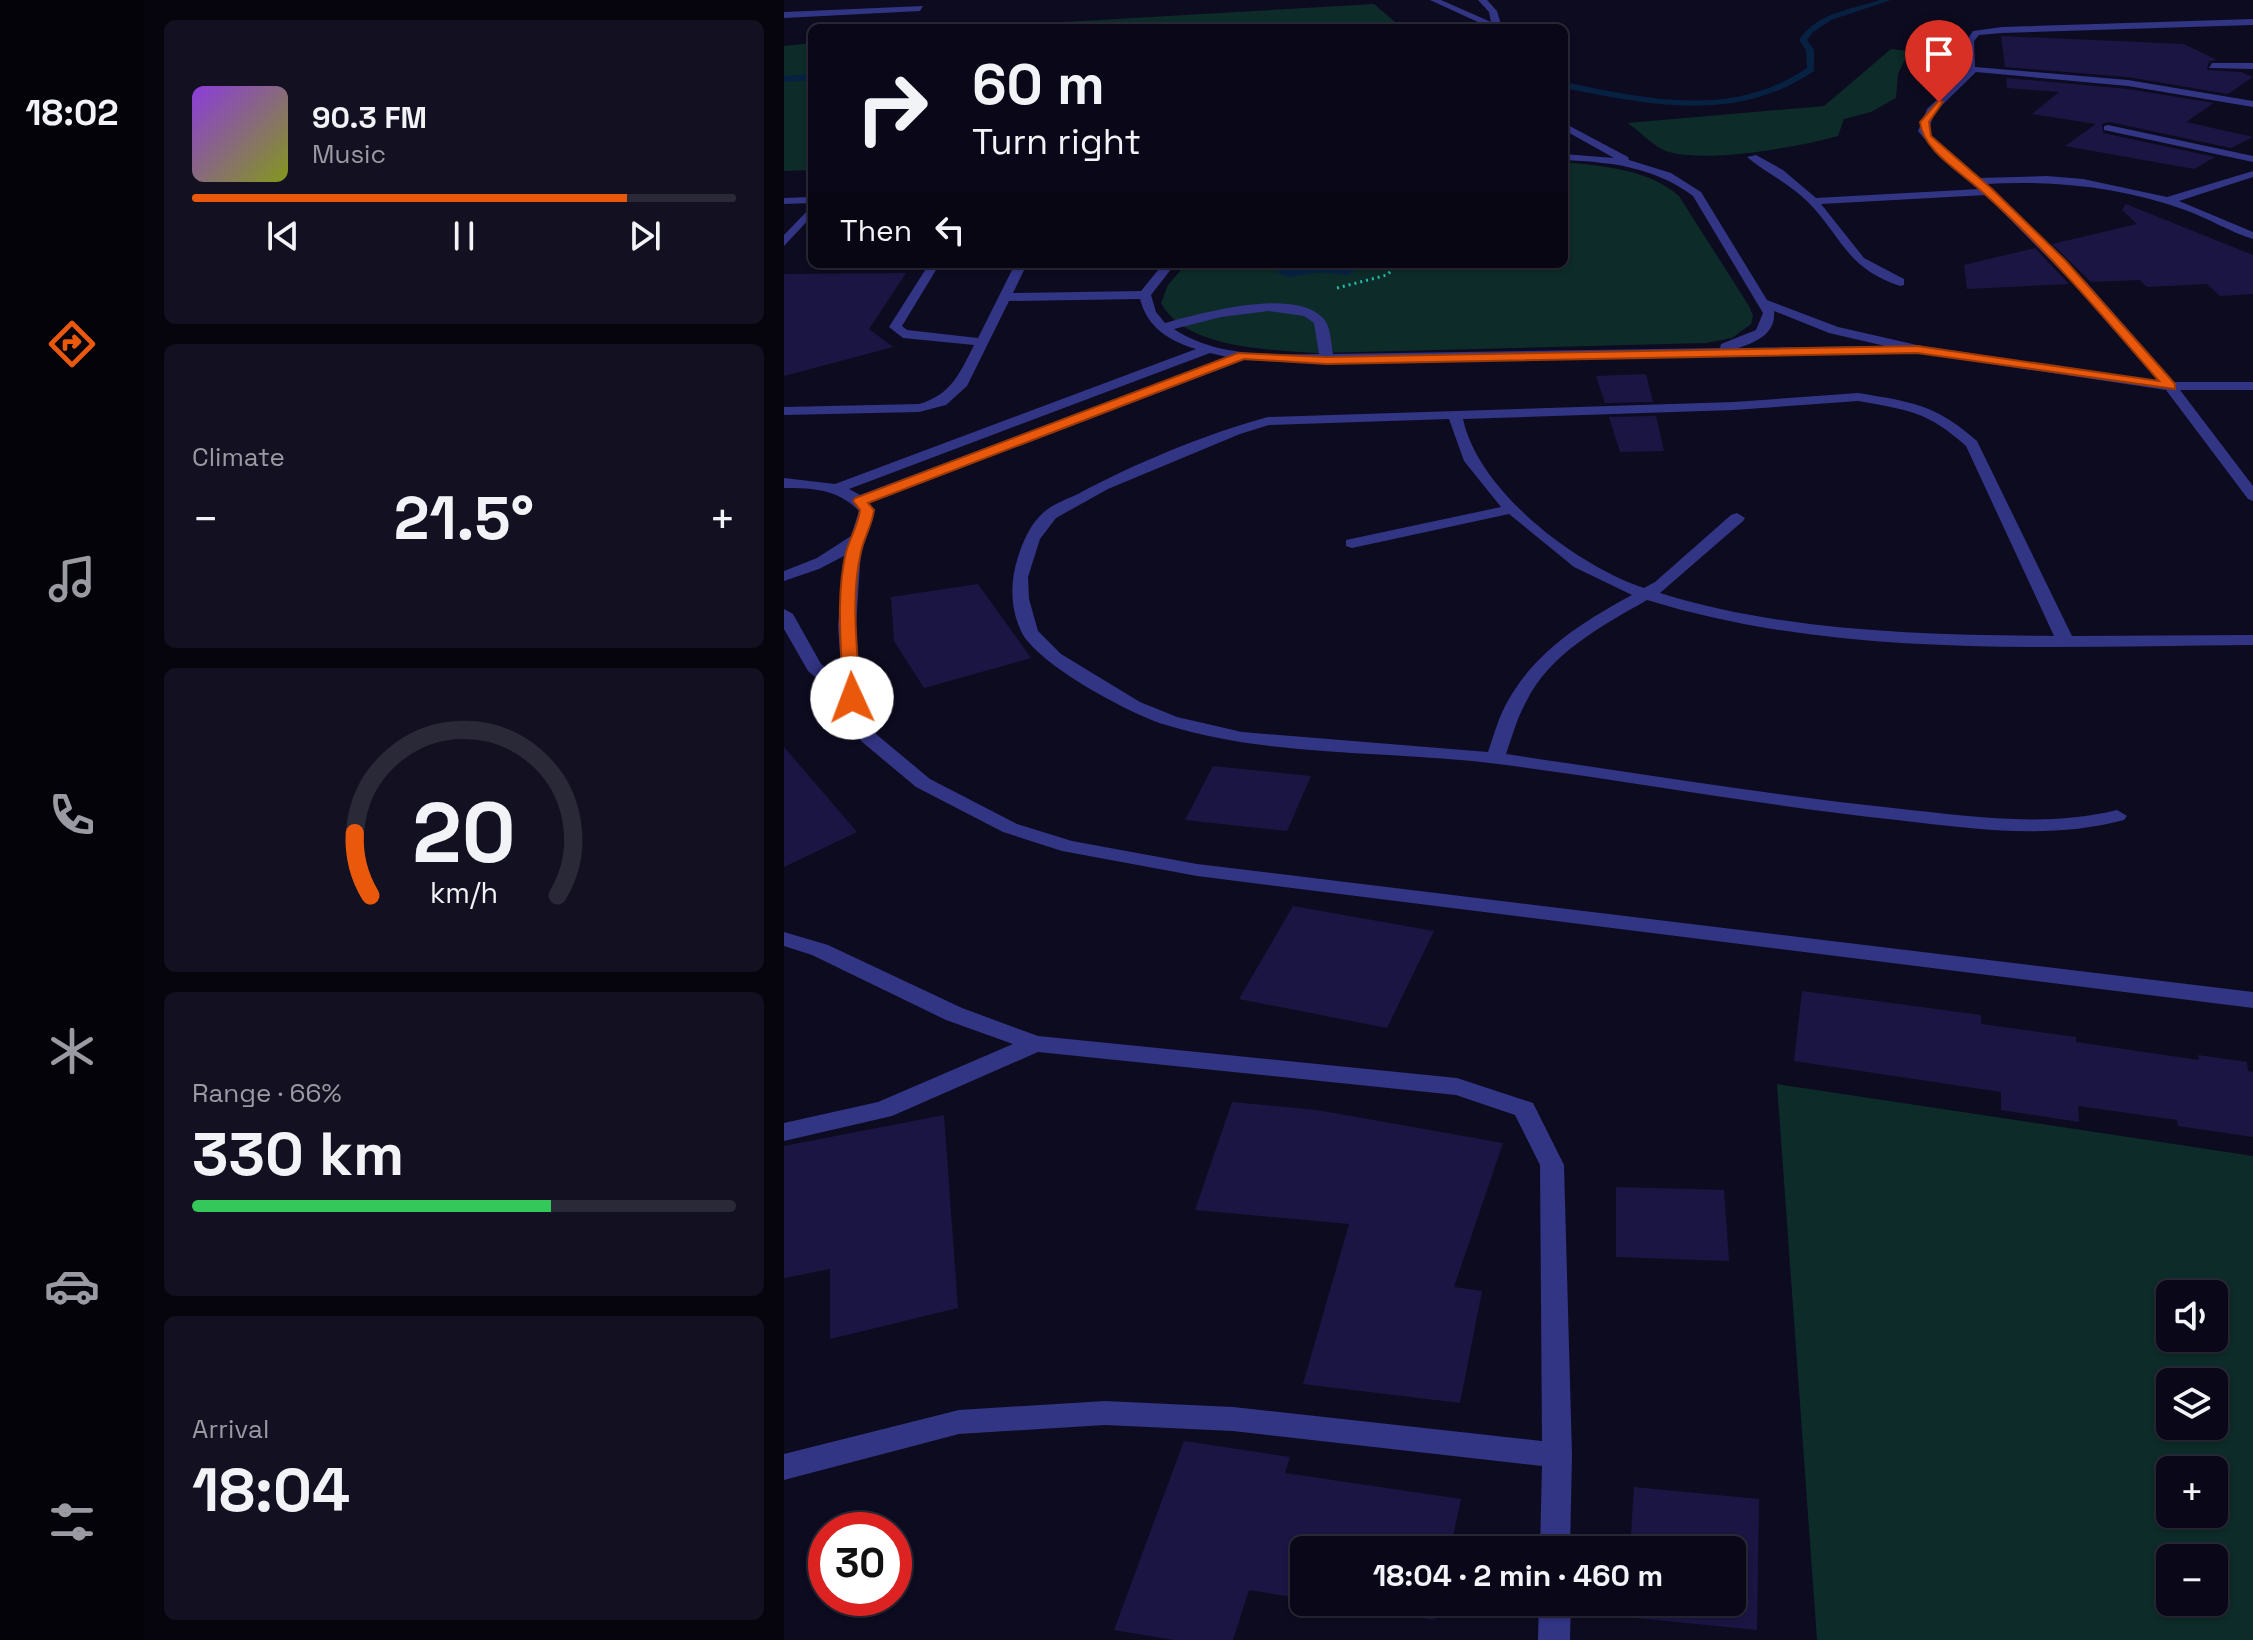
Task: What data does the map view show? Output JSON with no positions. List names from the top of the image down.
{
  "page": {
    "tabs": "18:02",
    "turn": ["60 m", "Turn right"],
    "song": ["90.3 FM", "Music"],
    "then": "Then",
    "tile": [
      "Climate",
      ["Range · 66%", "330 km"],
      ["Arrival", "18:04"]
    ],
    "heat": ["−", "21.5°", "+"],
    "map_buttons": ["+", "−"],
    "limit": "30",
    "trip": "18:04 · 2 min · 460 m",
    "gauge": ["20", "km/h"]
  }
}
